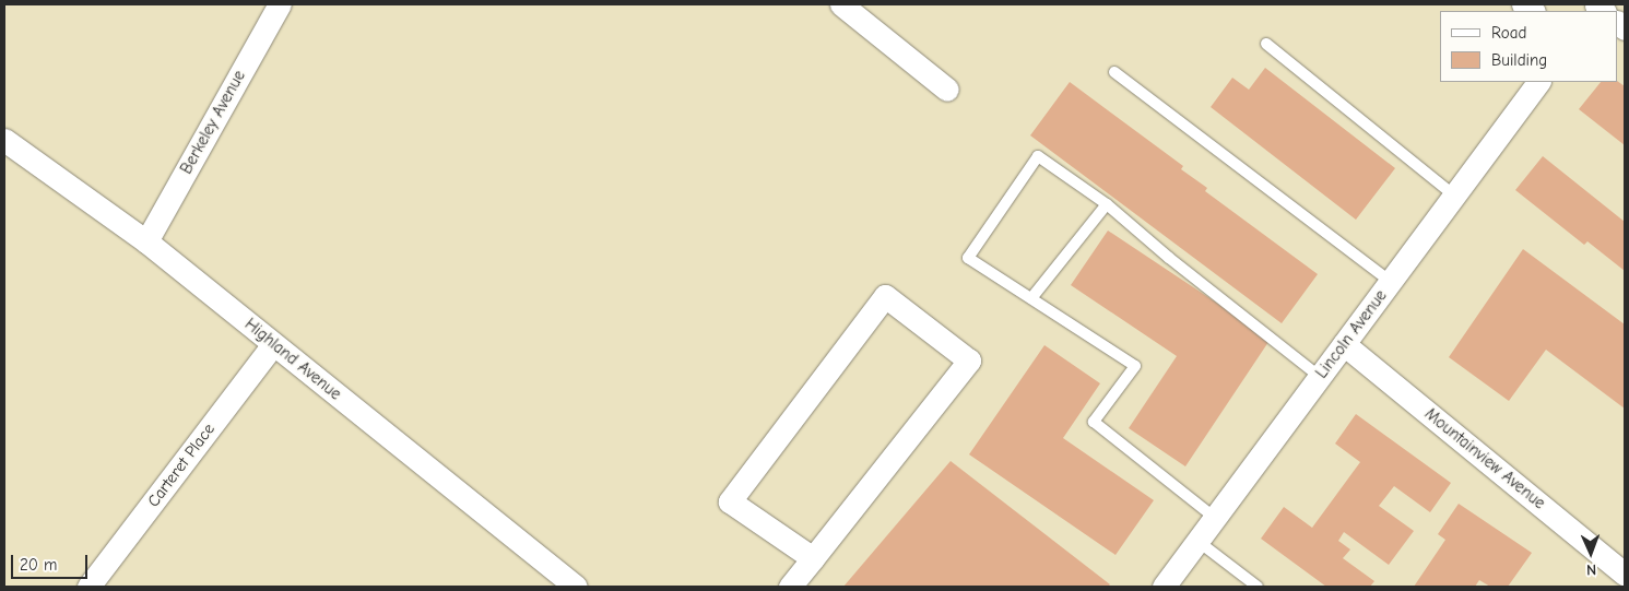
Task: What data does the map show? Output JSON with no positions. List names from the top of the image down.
{
  "streets": {
    "street": [
      "Berkeley Avenue",
      "Lincoln Avenue",
      "Highland Avenue",
      "Mountainview Avenue",
      "Carteret Place"
    ]
  },
  "crossings": [
    ["Berkeley Avenue", "Highland Avenue"],
    ["Lincoln Avenue", "Mountainview Avenue"],
    ["Highland Avenue", "Carteret Place"]
  ],
  "legend": ["Road", "Building"],
  "scale_bar": "20 m",
  "north": "bottom"
}
